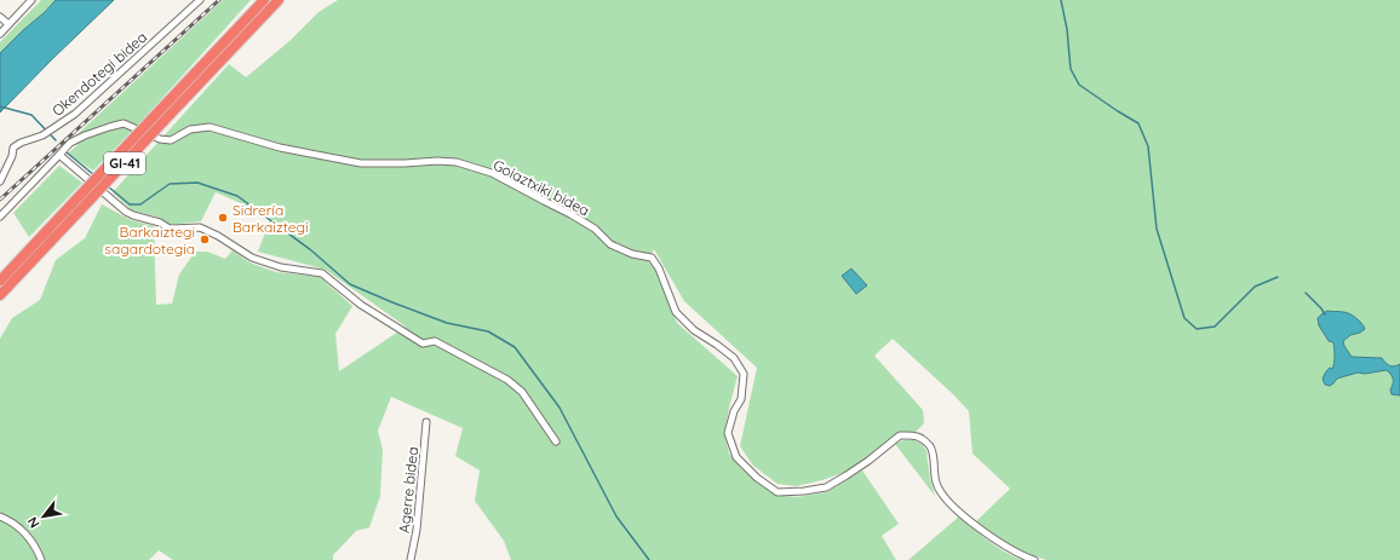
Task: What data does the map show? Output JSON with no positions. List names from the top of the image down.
{
  "streets": {
    "highway": ["GI-41"],
    "street": ["Okendotegi bidea", "Goiaztxiki bidea", "Agerre bidea"]
  },
  "places": ["Sidrería Barkaiztegi", "Barkaiztegi sagardotegia"],
  "north": "bottom left"
}
